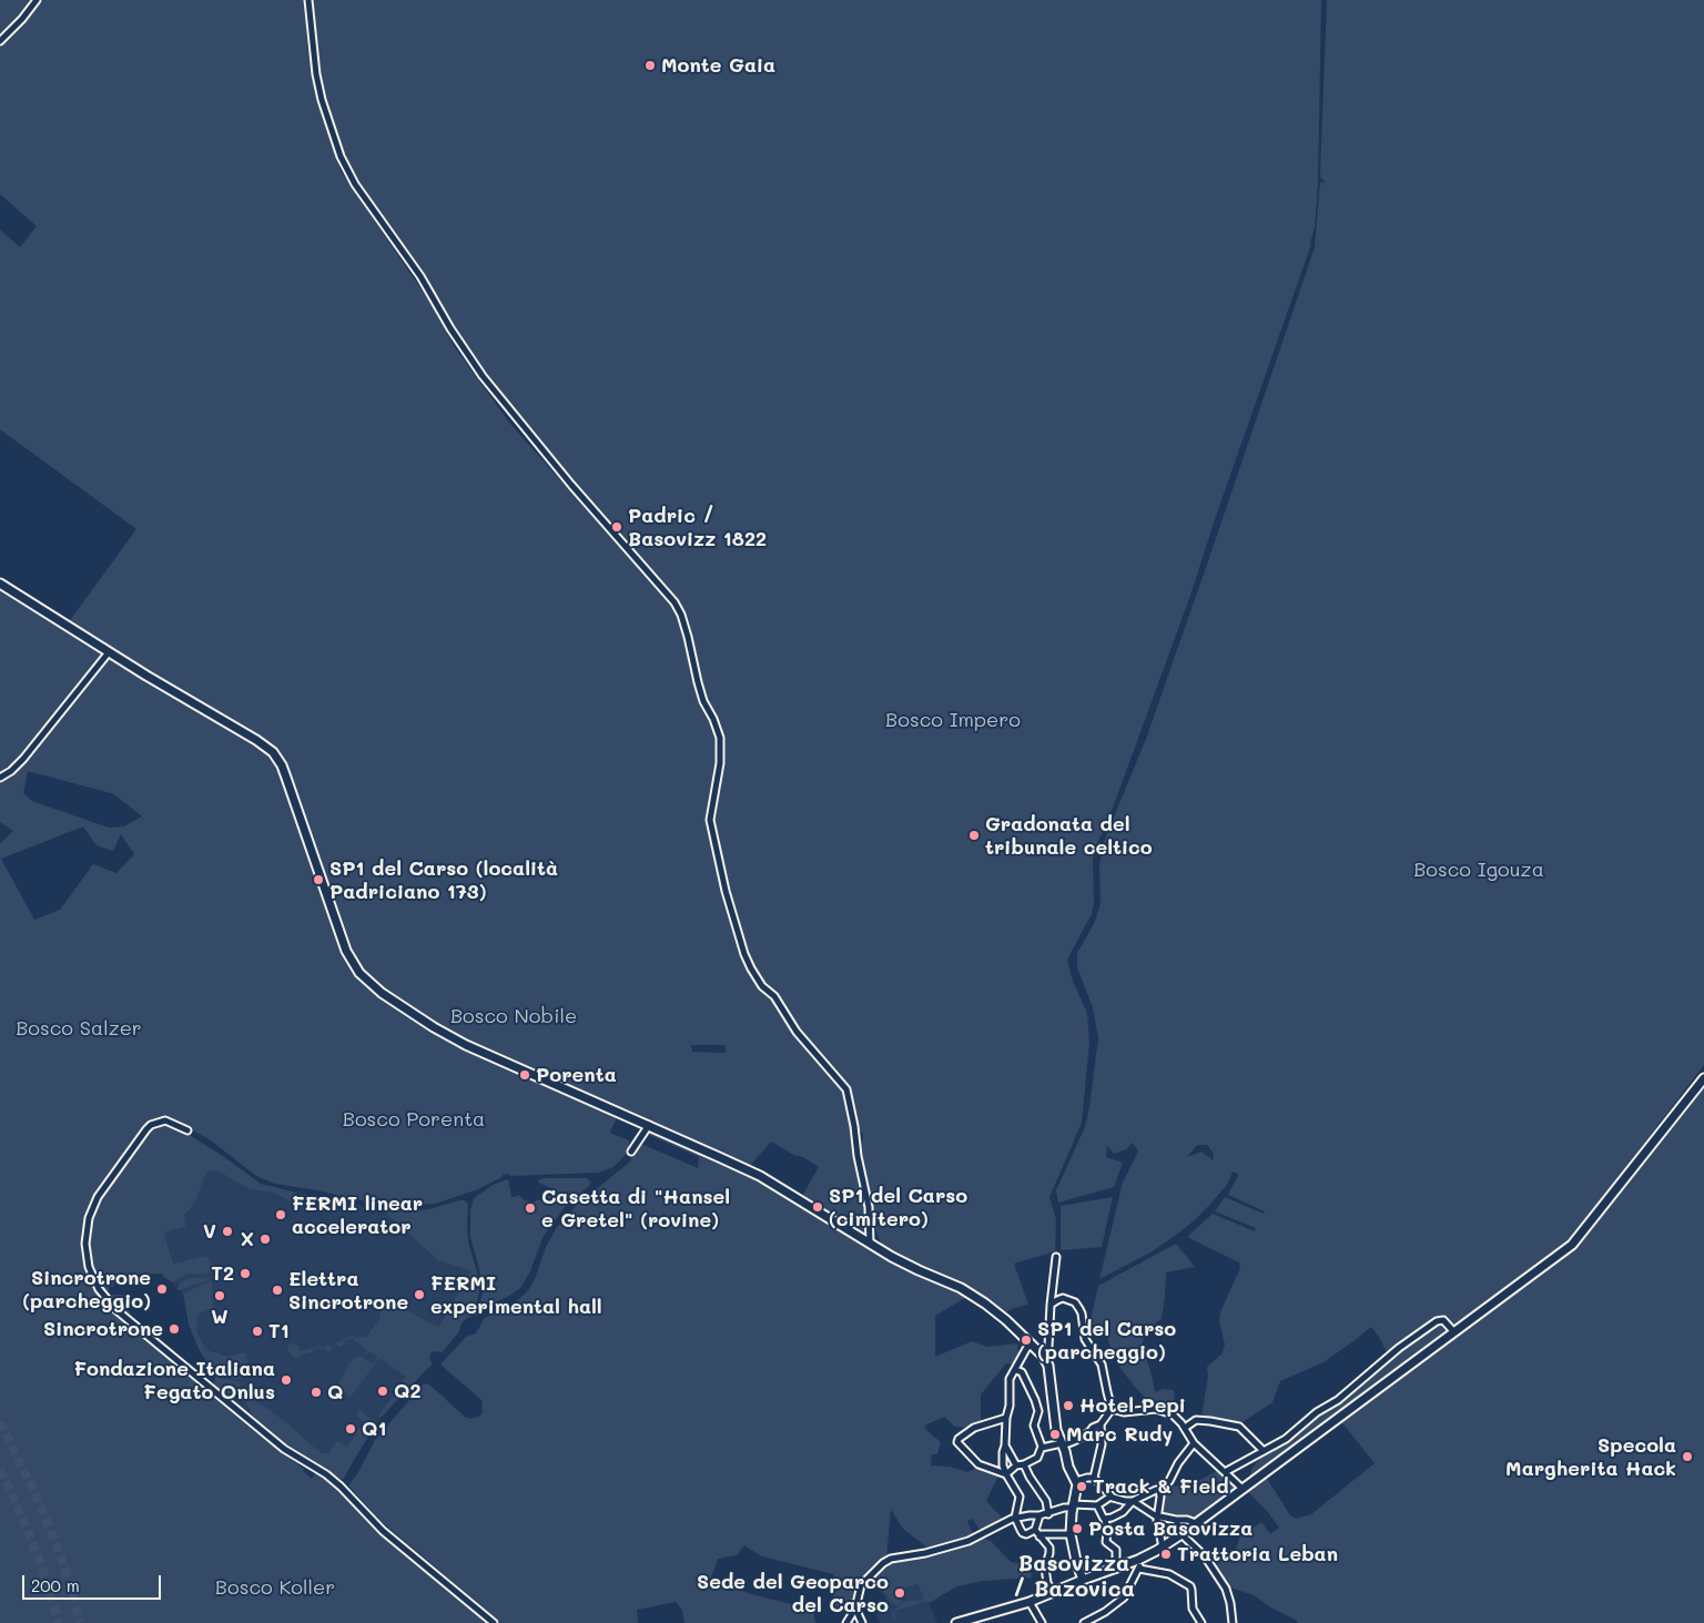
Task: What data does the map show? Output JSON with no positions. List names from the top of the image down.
{
  "districts": ["Basovizza / Bazovica"],
  "parks": [
    "Bosco Impero",
    "Bosco Igouza",
    "Bosco Nobile",
    "Bosco Salzer",
    "Bosco Porenta",
    "Bosco Koller"
  ],
  "places": [
    "Monte Gaia",
    "Padric / Basovizz 1822",
    "Gradonata del tribunale celtico",
    "SP1 del Carso (località Padriciano 173)",
    "Porenta",
    "SP1 del Carso (cimitero)",
    "Casetta di \"Hansel e Gretel\" (rovine)",
    "FERMI linear accelerator",
    "V",
    "X",
    "T2",
    "Sincrotrone (parcheggio)",
    "Elettra Sincrotrone",
    "FERMI experimental hall",
    "W",
    "Sincrotrone",
    "T1",
    "SP1 del Carso (parcheggio)",
    "Fondazione Italiana Fegato Onlus",
    "Q2",
    "Q",
    "Hotel Pepi",
    "Q1",
    "Marc Rudy",
    "Specola Margherita Hack",
    "Track & Field",
    "Posta Basovizza",
    "Trattoria Leban",
    "Sede del Geoparco del Carso"
  ],
  "scale_bar": "200 m"
}
